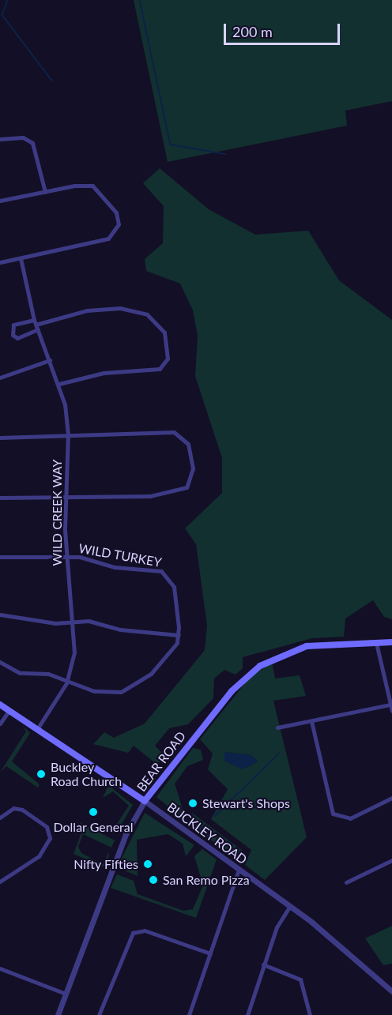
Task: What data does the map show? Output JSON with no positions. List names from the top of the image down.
{
  "streets": {
    "main road": ["BEAR ROAD", "BUCKLEY ROAD"],
    "street": ["WILD CREEK WAY", "WILD TURKEY"]
  },
  "crossings": [
    ["WILD CREEK WAY", "WILD TURKEY"],
    ["WILD CREEK WAY", "BUCKLEY ROAD"],
    ["BEAR ROAD", "BUCKLEY ROAD"]
  ],
  "places": [
    "Buckley Road Church",
    "Stewart's Shops",
    "Dollar General",
    "Nifty Fifties",
    "San Remo Pizza"
  ],
  "scale_bar": "200 m"
}
